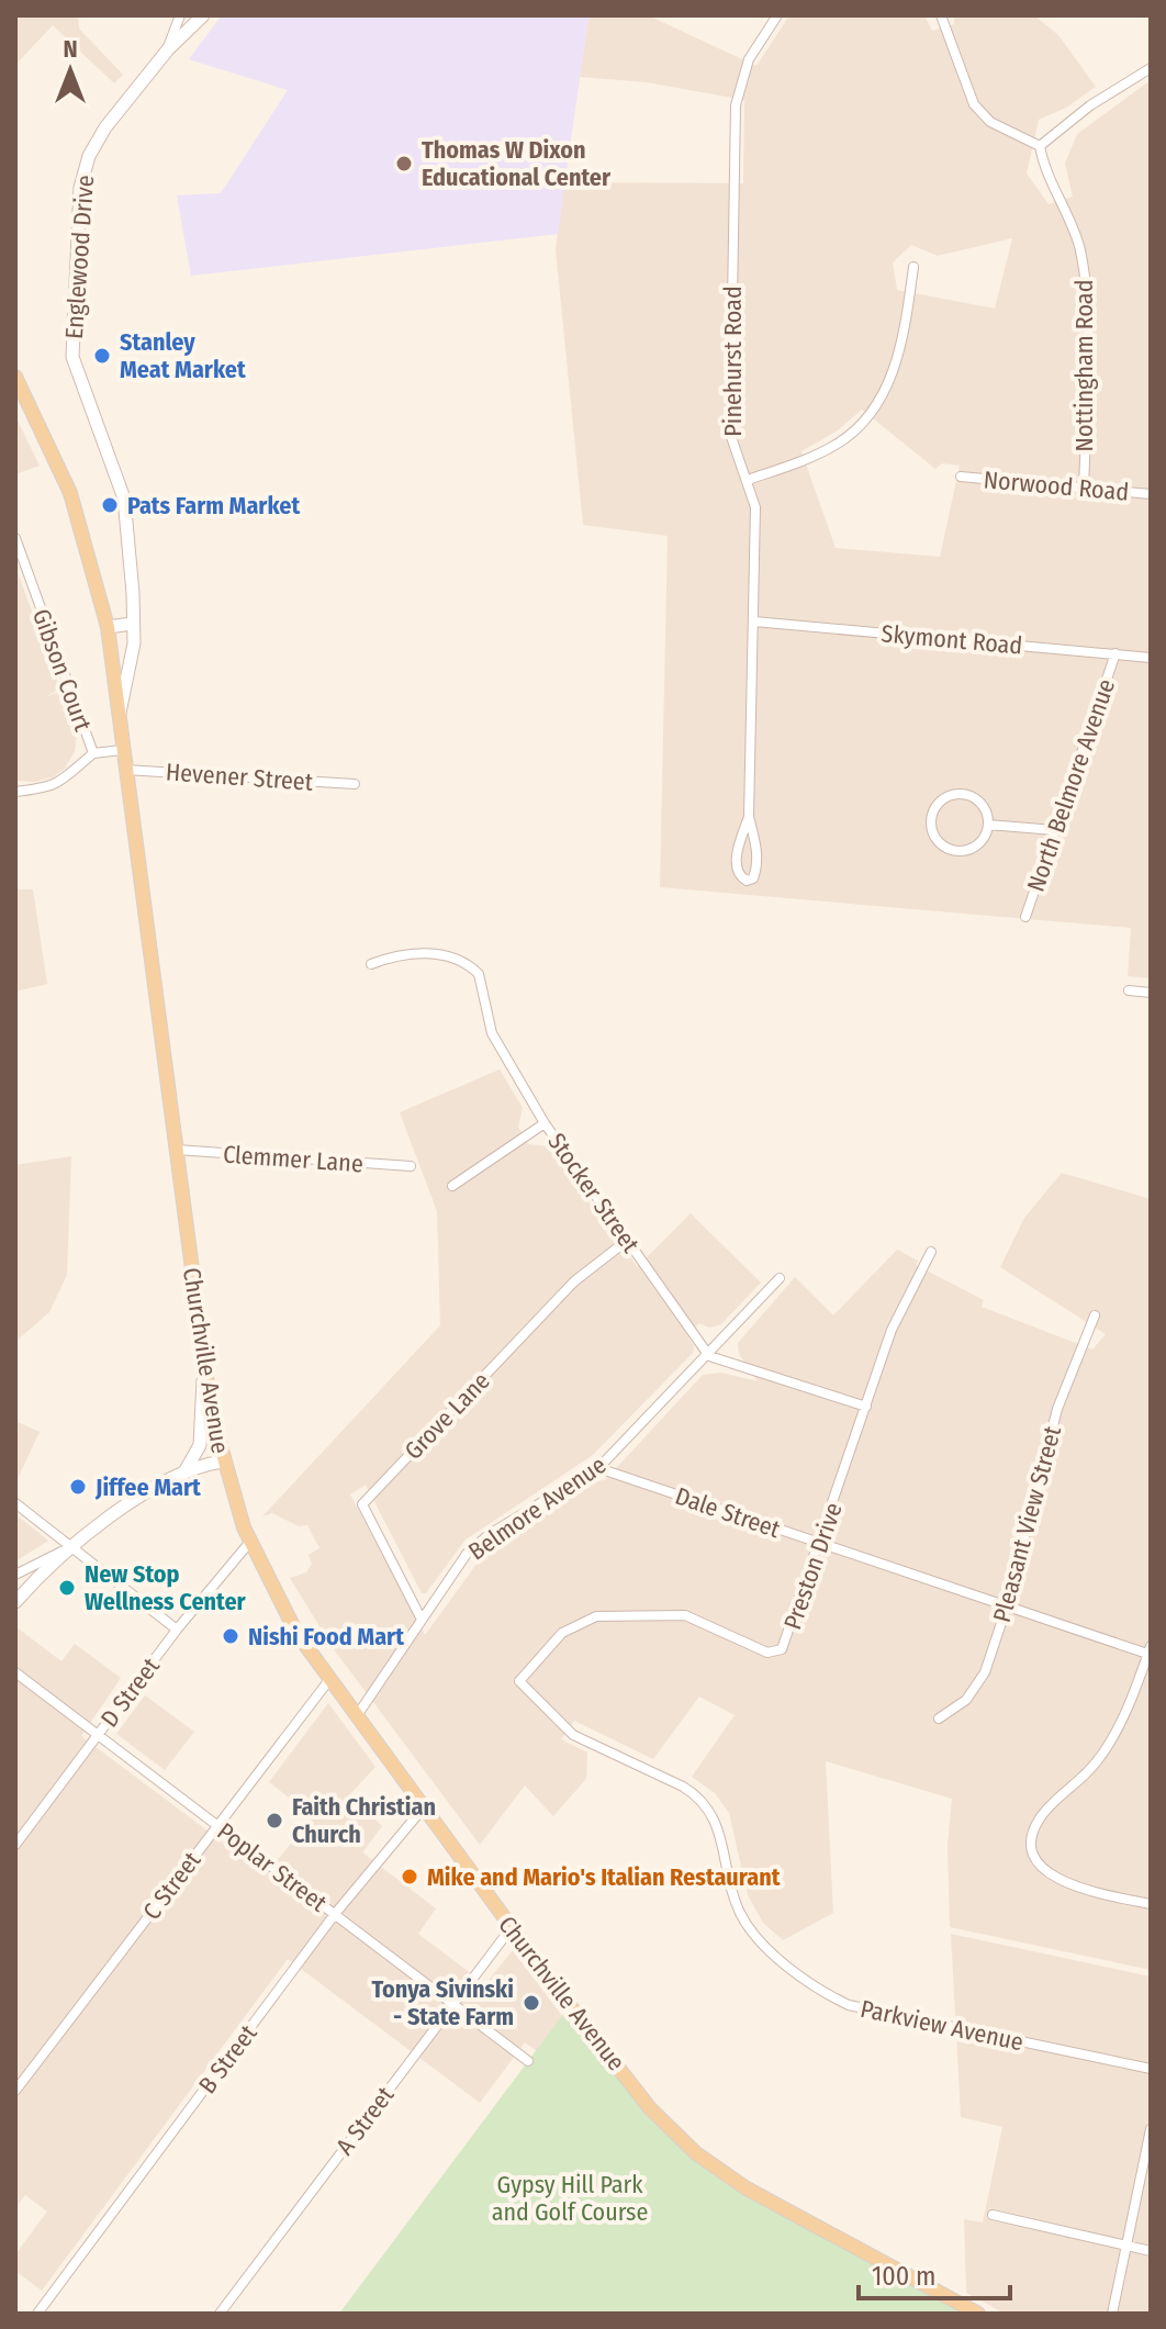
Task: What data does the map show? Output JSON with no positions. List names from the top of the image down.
{
  "streets": {
    "main road": ["Churchville Avenue"],
    "street": [
      "Englewood Drive",
      "Pinehurst Road",
      "Nottingham Road",
      "Norwood Road",
      "Skymont Road",
      "Gibson Court",
      "Hevener Street",
      "North Belmore Avenue",
      "Clemmer Lane",
      "Stocker Street",
      "Grove Lane",
      "Belmore Avenue",
      "Dale Street",
      "Pleasant View Street",
      "Preston Drive",
      "D Street",
      "Poplar Street",
      "C Street",
      "Parkview Avenue",
      "B Street",
      "A Street"
    ]
  },
  "crossings": [
    ["Englewood Drive", "Churchville Avenue"],
    ["Pinehurst Road", "Skymont Road"],
    ["Nottingham Road", "Norwood Road"],
    ["Skymont Road", "North Belmore Avenue"],
    ["Hevener Street", "Churchville Avenue"],
    ["Clemmer Lane", "Churchville Avenue"],
    ["Stocker Street", "Grove Lane"],
    ["Stocker Street", "Belmore Avenue"],
    ["Churchville Avenue", "Belmore Avenue"],
    ["Churchville Avenue", "D Street"],
    ["Churchville Avenue", "C Street"],
    ["Churchville Avenue", "B Street"],
    ["Churchville Avenue", "A Street"],
    ["Grove Lane", "Belmore Avenue"],
    ["Belmore Avenue", "Dale Street"],
    ["Dale Street", "Pleasant View Street"],
    ["Dale Street", "Preston Drive"],
    ["Preston Drive", "Parkview Avenue"],
    ["D Street", "Poplar Street"],
    ["Poplar Street", "C Street"],
    ["Poplar Street", "B Street"],
    ["Poplar Street", "A Street"]
  ],
  "parks": ["Gypsy Hill Park and Golf Course"],
  "places": [
    "Thomas W Dixon Educational Center",
    "Stanley Meat Market",
    "Pats Farm Market",
    "Jiffee Mart",
    "New Stop Wellness Center",
    "Nishi Food Mart",
    "Faith Christian Church",
    "Mike and Mario's Italian Restaurant",
    "Tonya Sivinski - State Farm"
  ],
  "scale_bar": "100 m",
  "north": "top"
}
